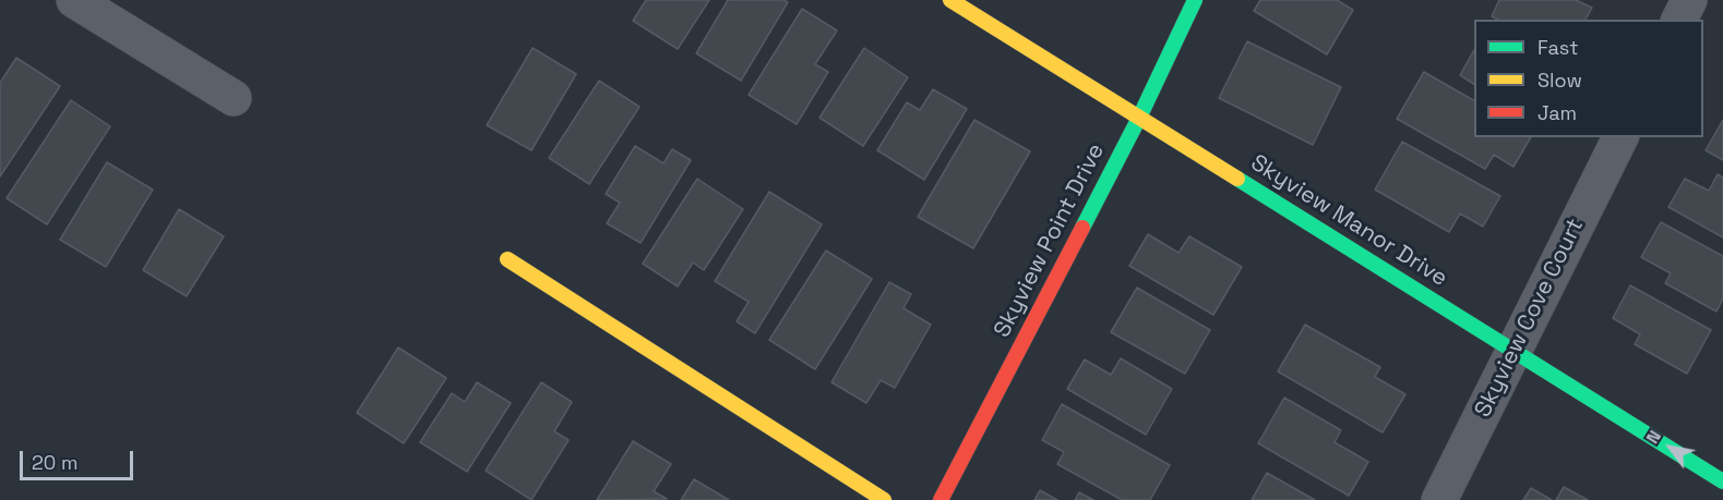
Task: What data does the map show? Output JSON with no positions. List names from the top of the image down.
{
  "streets": {
    "street": ["Skyview Manor Drive", "Skyview Point Drive", "Skyview Cove Court"]
  },
  "crossings": [
    ["Skyview Manor Drive", "Skyview Point Drive"],
    ["Skyview Manor Drive", "Skyview Cove Court"]
  ],
  "legend": ["Fast", "Slow", "Jam"],
  "scale_bar": "20 m",
  "north": "top left"
}
